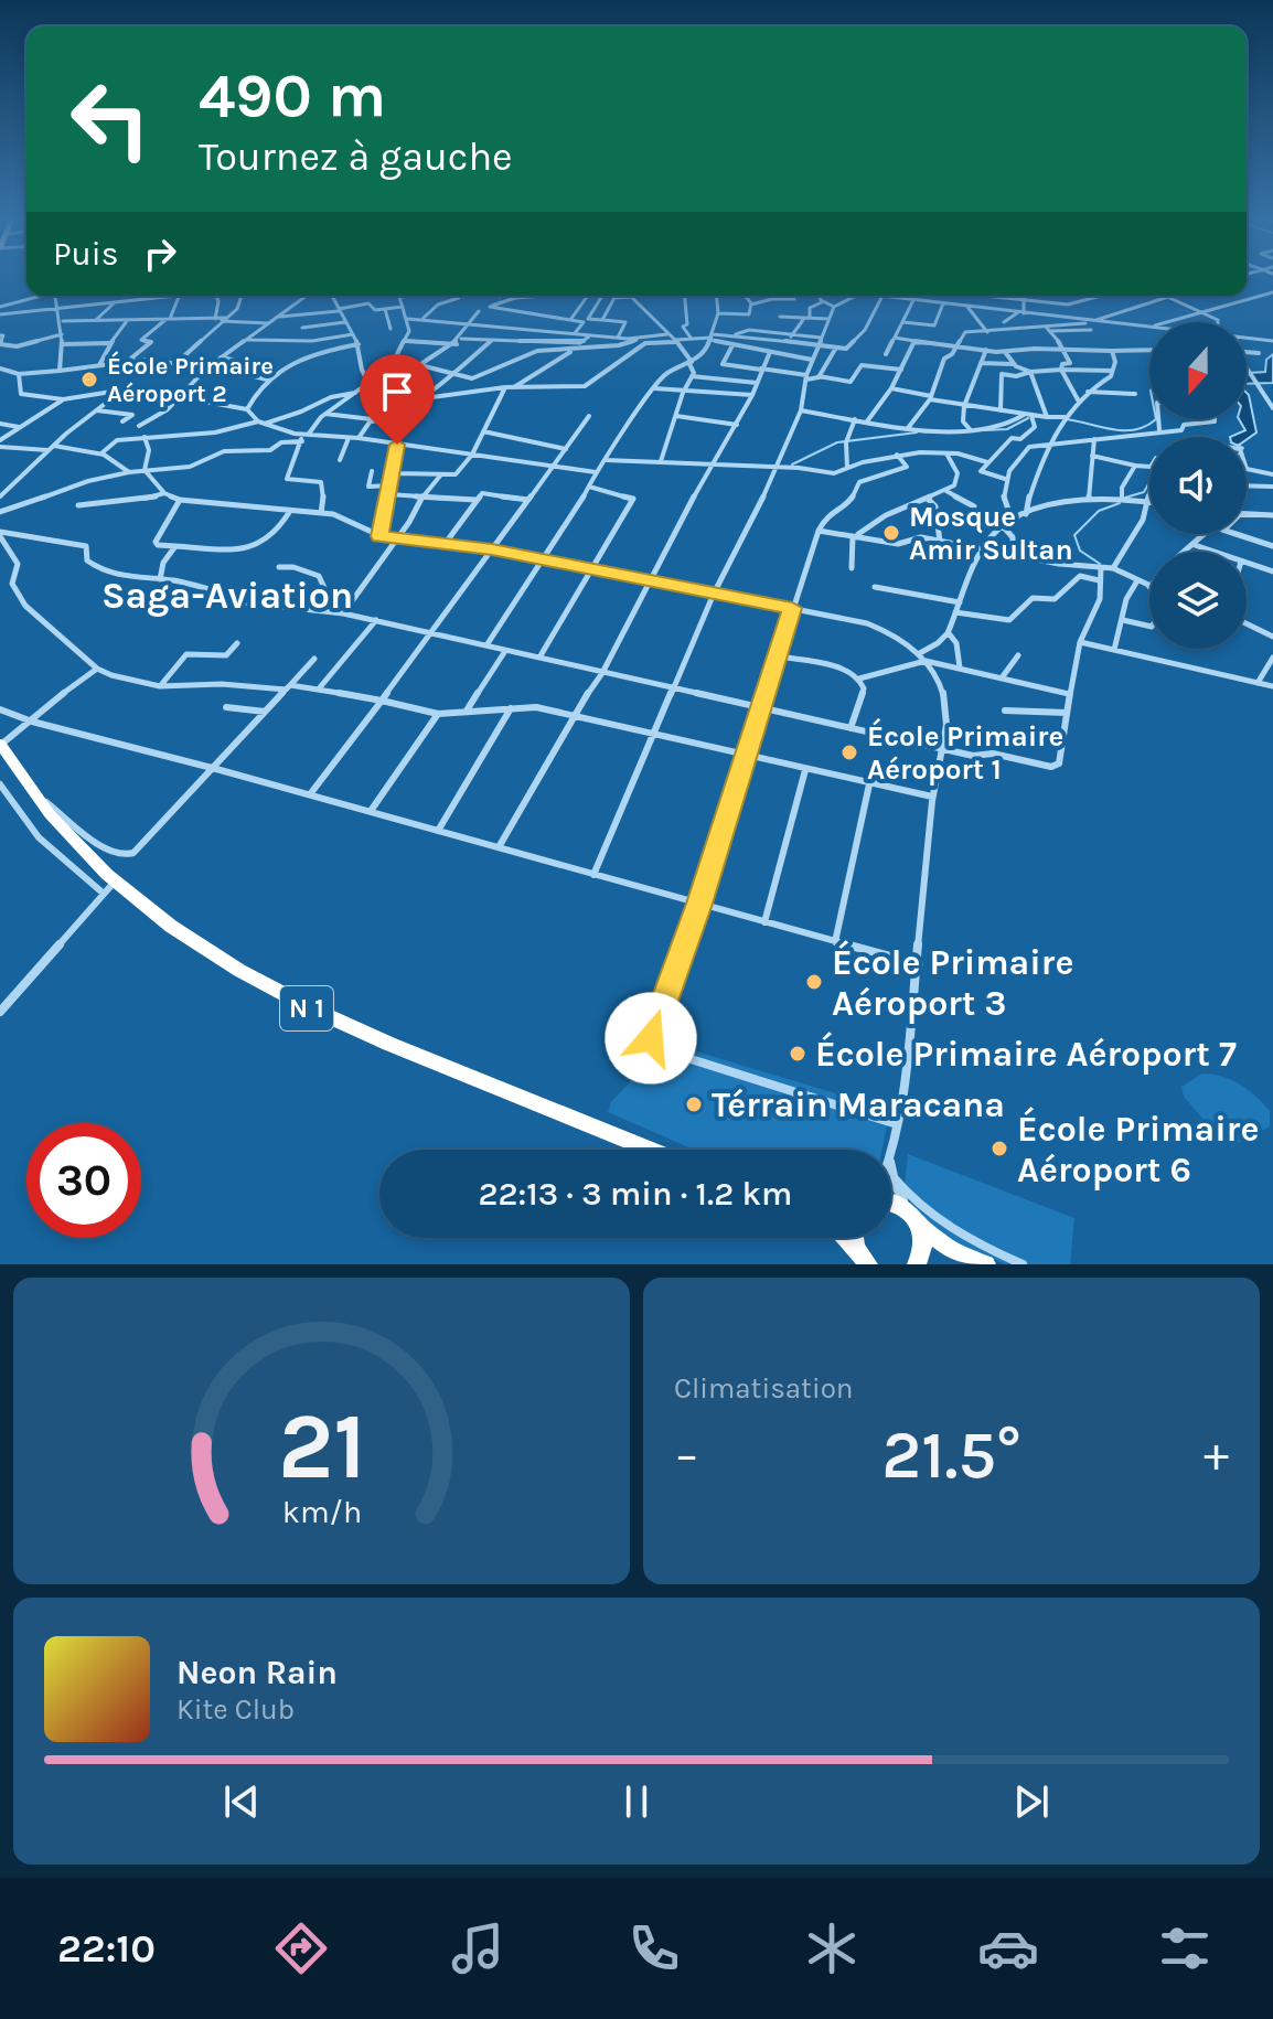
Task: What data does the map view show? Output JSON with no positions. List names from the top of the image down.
{
  "streets": {
    "highway": ["N 1"]
  },
  "districts": ["Saga-Aviation"],
  "places": [
    "École Primaire Aéroport 2",
    "Mosque Amir Sultan",
    "École Primaire Aéroport 1",
    "École Primaire Aéroport 3",
    "École Primaire Aéroport 7",
    "Térrain Maracana",
    "École Primaire Aéroport 6"
  ],
  "north": "bottom",
  "page": {
    "turn": ["490 m", "Tournez à gauche"],
    "then": "Puis",
    "limit": "30",
    "trip": "22:13 · 3 min · 1.2 km",
    "tile": "Climatisation",
    "heat": ["−", "21.5°", "+"],
    "song": ["Neon Rain", "Kite Club"],
    "tabs": "22:10",
    "gauge": ["21", "km/h"]
  }
}
